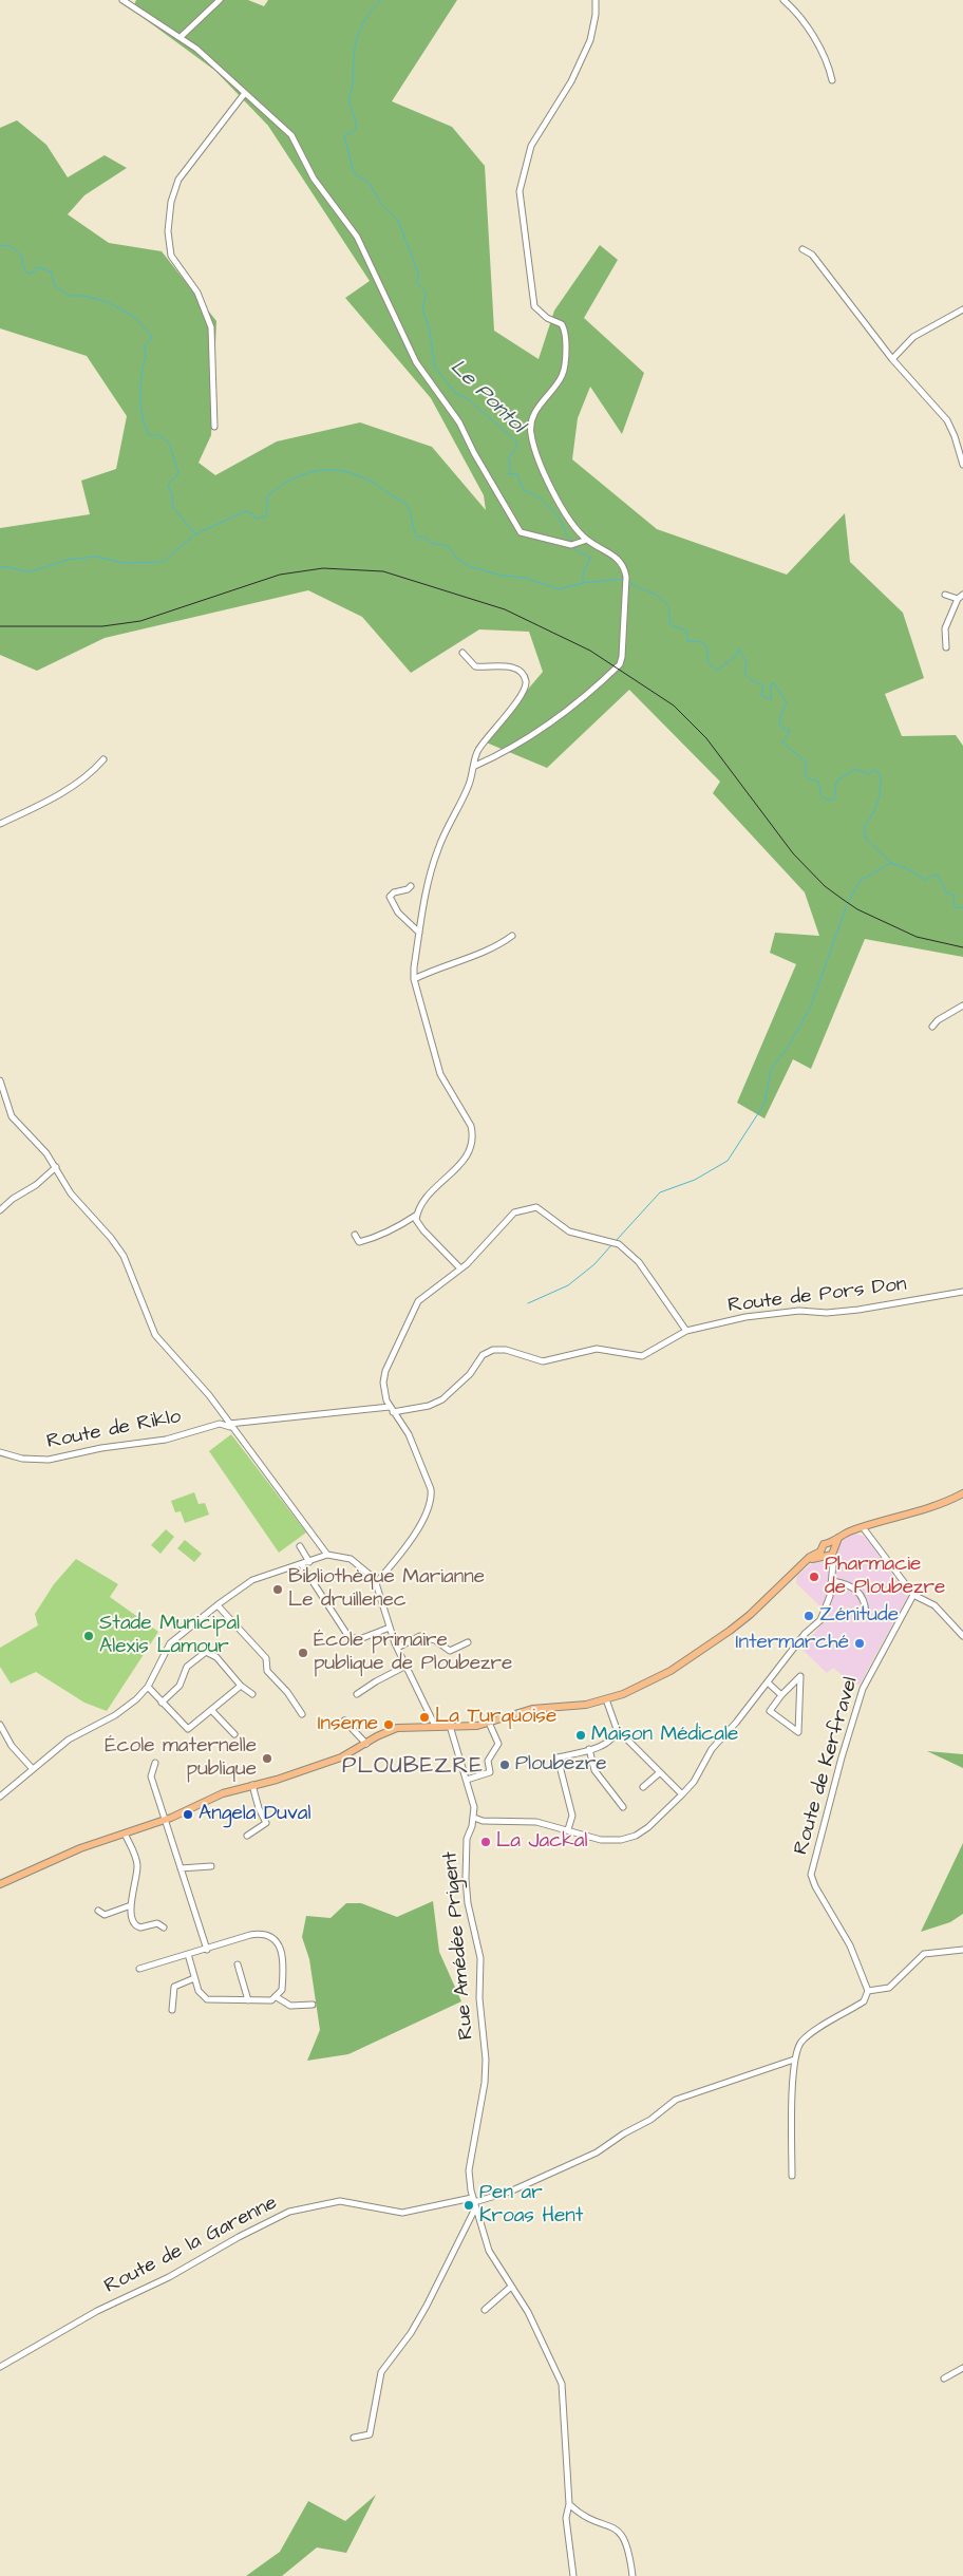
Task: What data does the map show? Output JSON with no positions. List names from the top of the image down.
{
  "streets": {
    "street": [
      "Route de Pors Don",
      "Route de Riklo",
      "Route de Kerfravel",
      "Rue Amédée Prigent",
      "Route de la Garenne"
    ]
  },
  "crossings": [
    ["Route de Pors Don", "Route de Riklo"],
    ["Rue Amédée Prigent", "Route de la Garenne"]
  ],
  "districts": ["PLOUBEZRE"],
  "water": ["Le Pontol"],
  "places": [
    "Pharmacie de Ploubezre",
    "Bibliothèque Marianne Le druillenec",
    "Zénitude",
    "Stade Municipal Alexis Lamour",
    "Intermarché",
    "École primaire publique de Ploubezre",
    "La Turquoise",
    "Inseme",
    "Maison Médicale",
    "École maternelle publique",
    "Ploubezre",
    "Angela Duval",
    "La Jackal",
    "Pen ar Kroas Hent"
  ]
}
